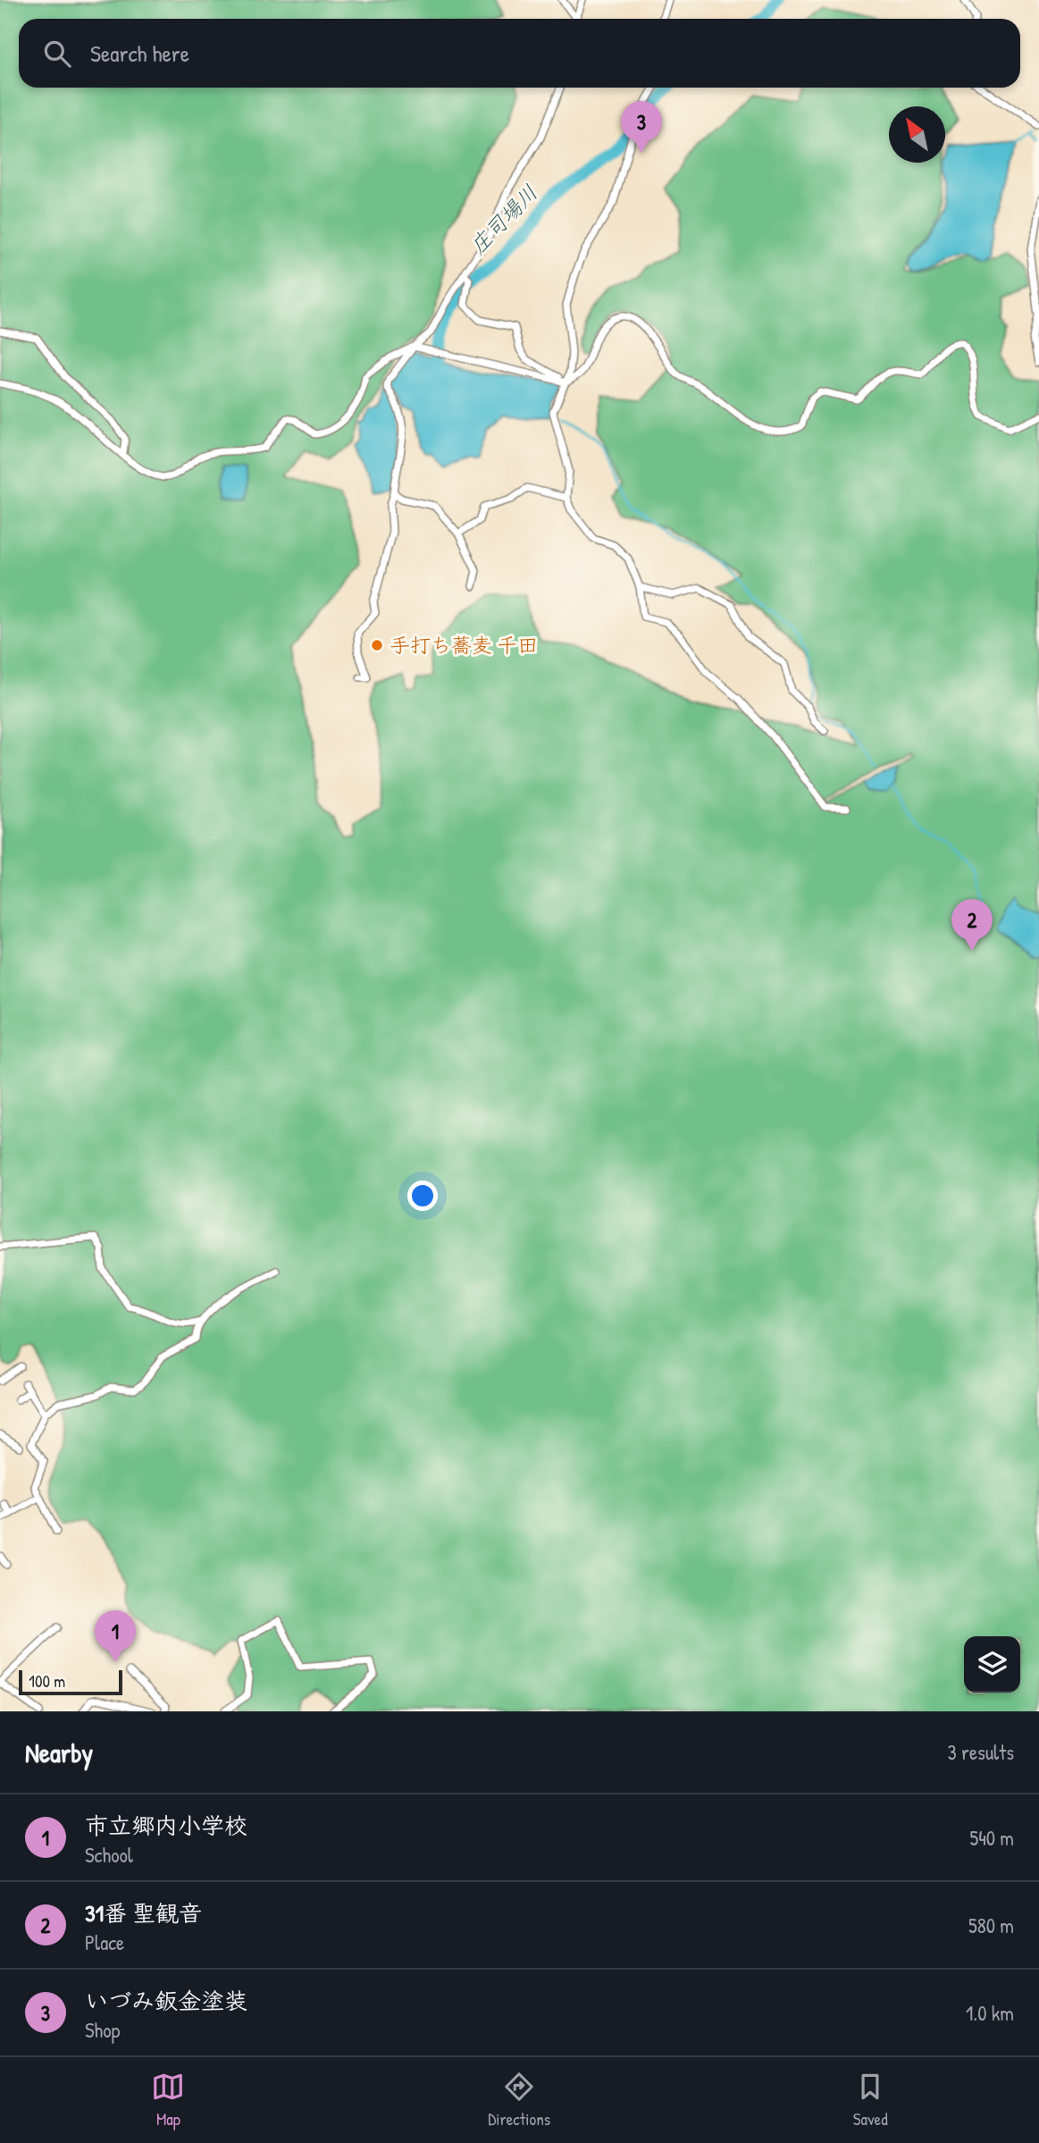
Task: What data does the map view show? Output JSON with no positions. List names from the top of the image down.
{
  "water": ["庄司場川"],
  "places": ["手打ち蕎麦 千田"],
  "scale_bar": "100 m",
  "north": "top left",
  "page": {
    "search": "Search here",
    "pins": ["3", "2", "1"],
    "scale": "100 m",
    "heading": ["Nearby", "3 results"],
    "list": [
      {
        "mark": "1",
        "name": "市立郷内小学校",
        "note": "School",
        "value": "540 m"
      },
      {
        "mark": "2",
        "name": "31番 聖観音",
        "note": "Place",
        "value": "580 m"
      },
      {
        "mark": "3",
        "name": "いづみ鈑金塗装",
        "note": "Shop",
        "value": "1.0 km"
      }
    ],
    "nav": ["Map", "Directions", "Saved"]
  }
}
